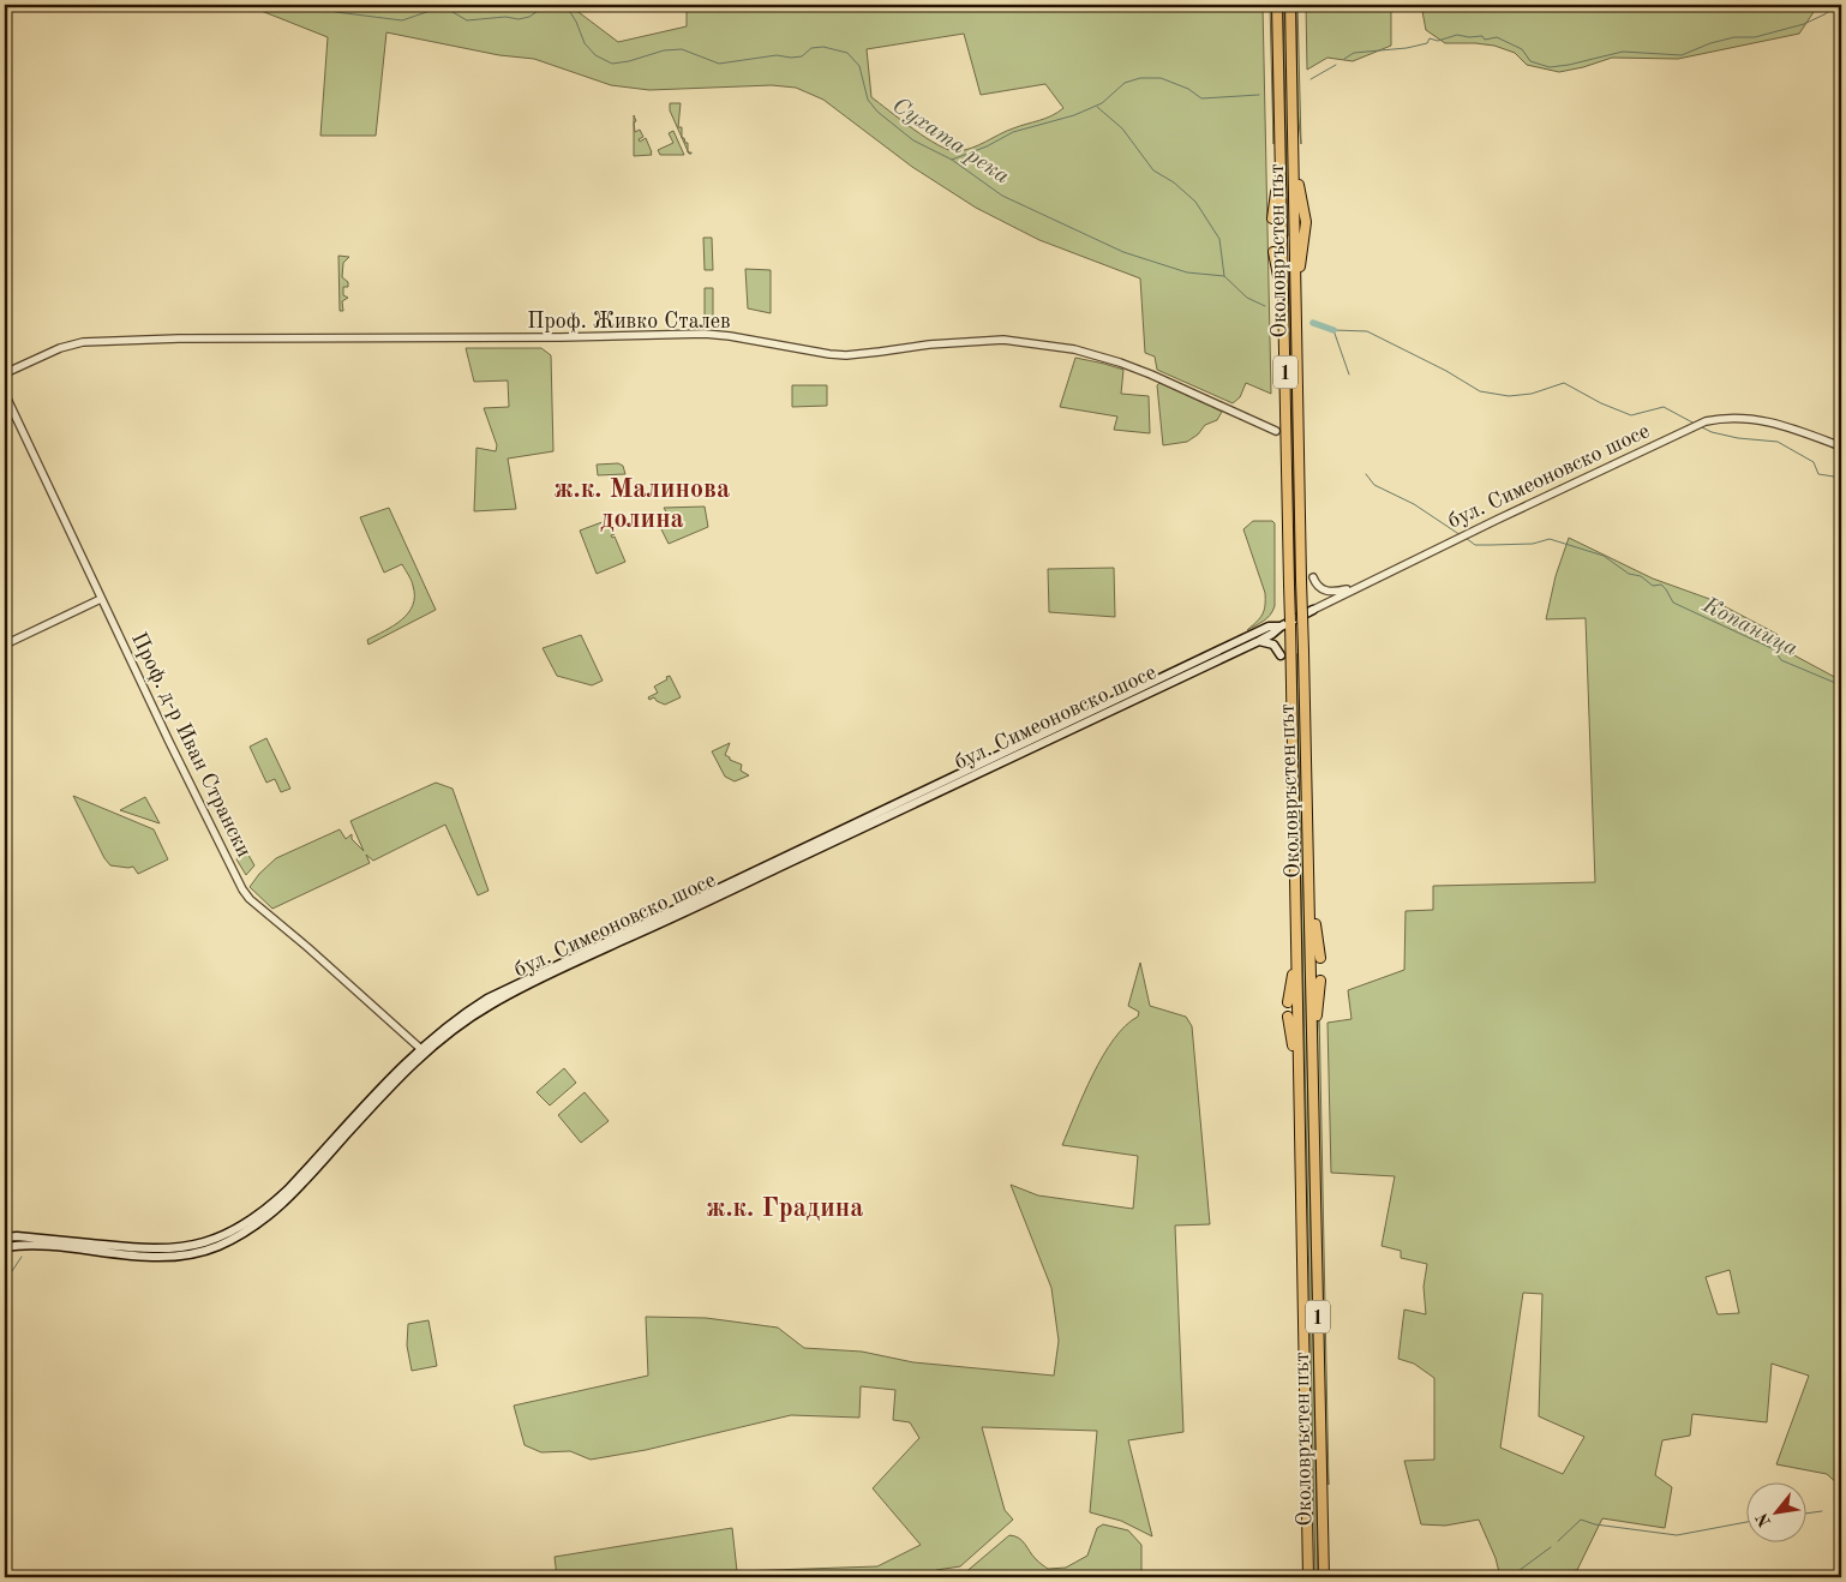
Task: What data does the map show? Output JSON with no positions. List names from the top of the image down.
{
  "streets": {
    "highway": ["Околовръстен път", "1"],
    "main road": ["бул. Симеоновско шосе"],
    "street": ["Проф. Живко Сталев", "Проф. д-р Иван Странски"]
  },
  "crossings": [
    ["бул. Симеоновско шосе", "Проф. д-р Иван Странски"]
  ],
  "districts": ["ж.к. Малинова долина", "ж.к. Градина"],
  "water": ["Сухата река", "Копаница"],
  "north": "bottom left"
}
